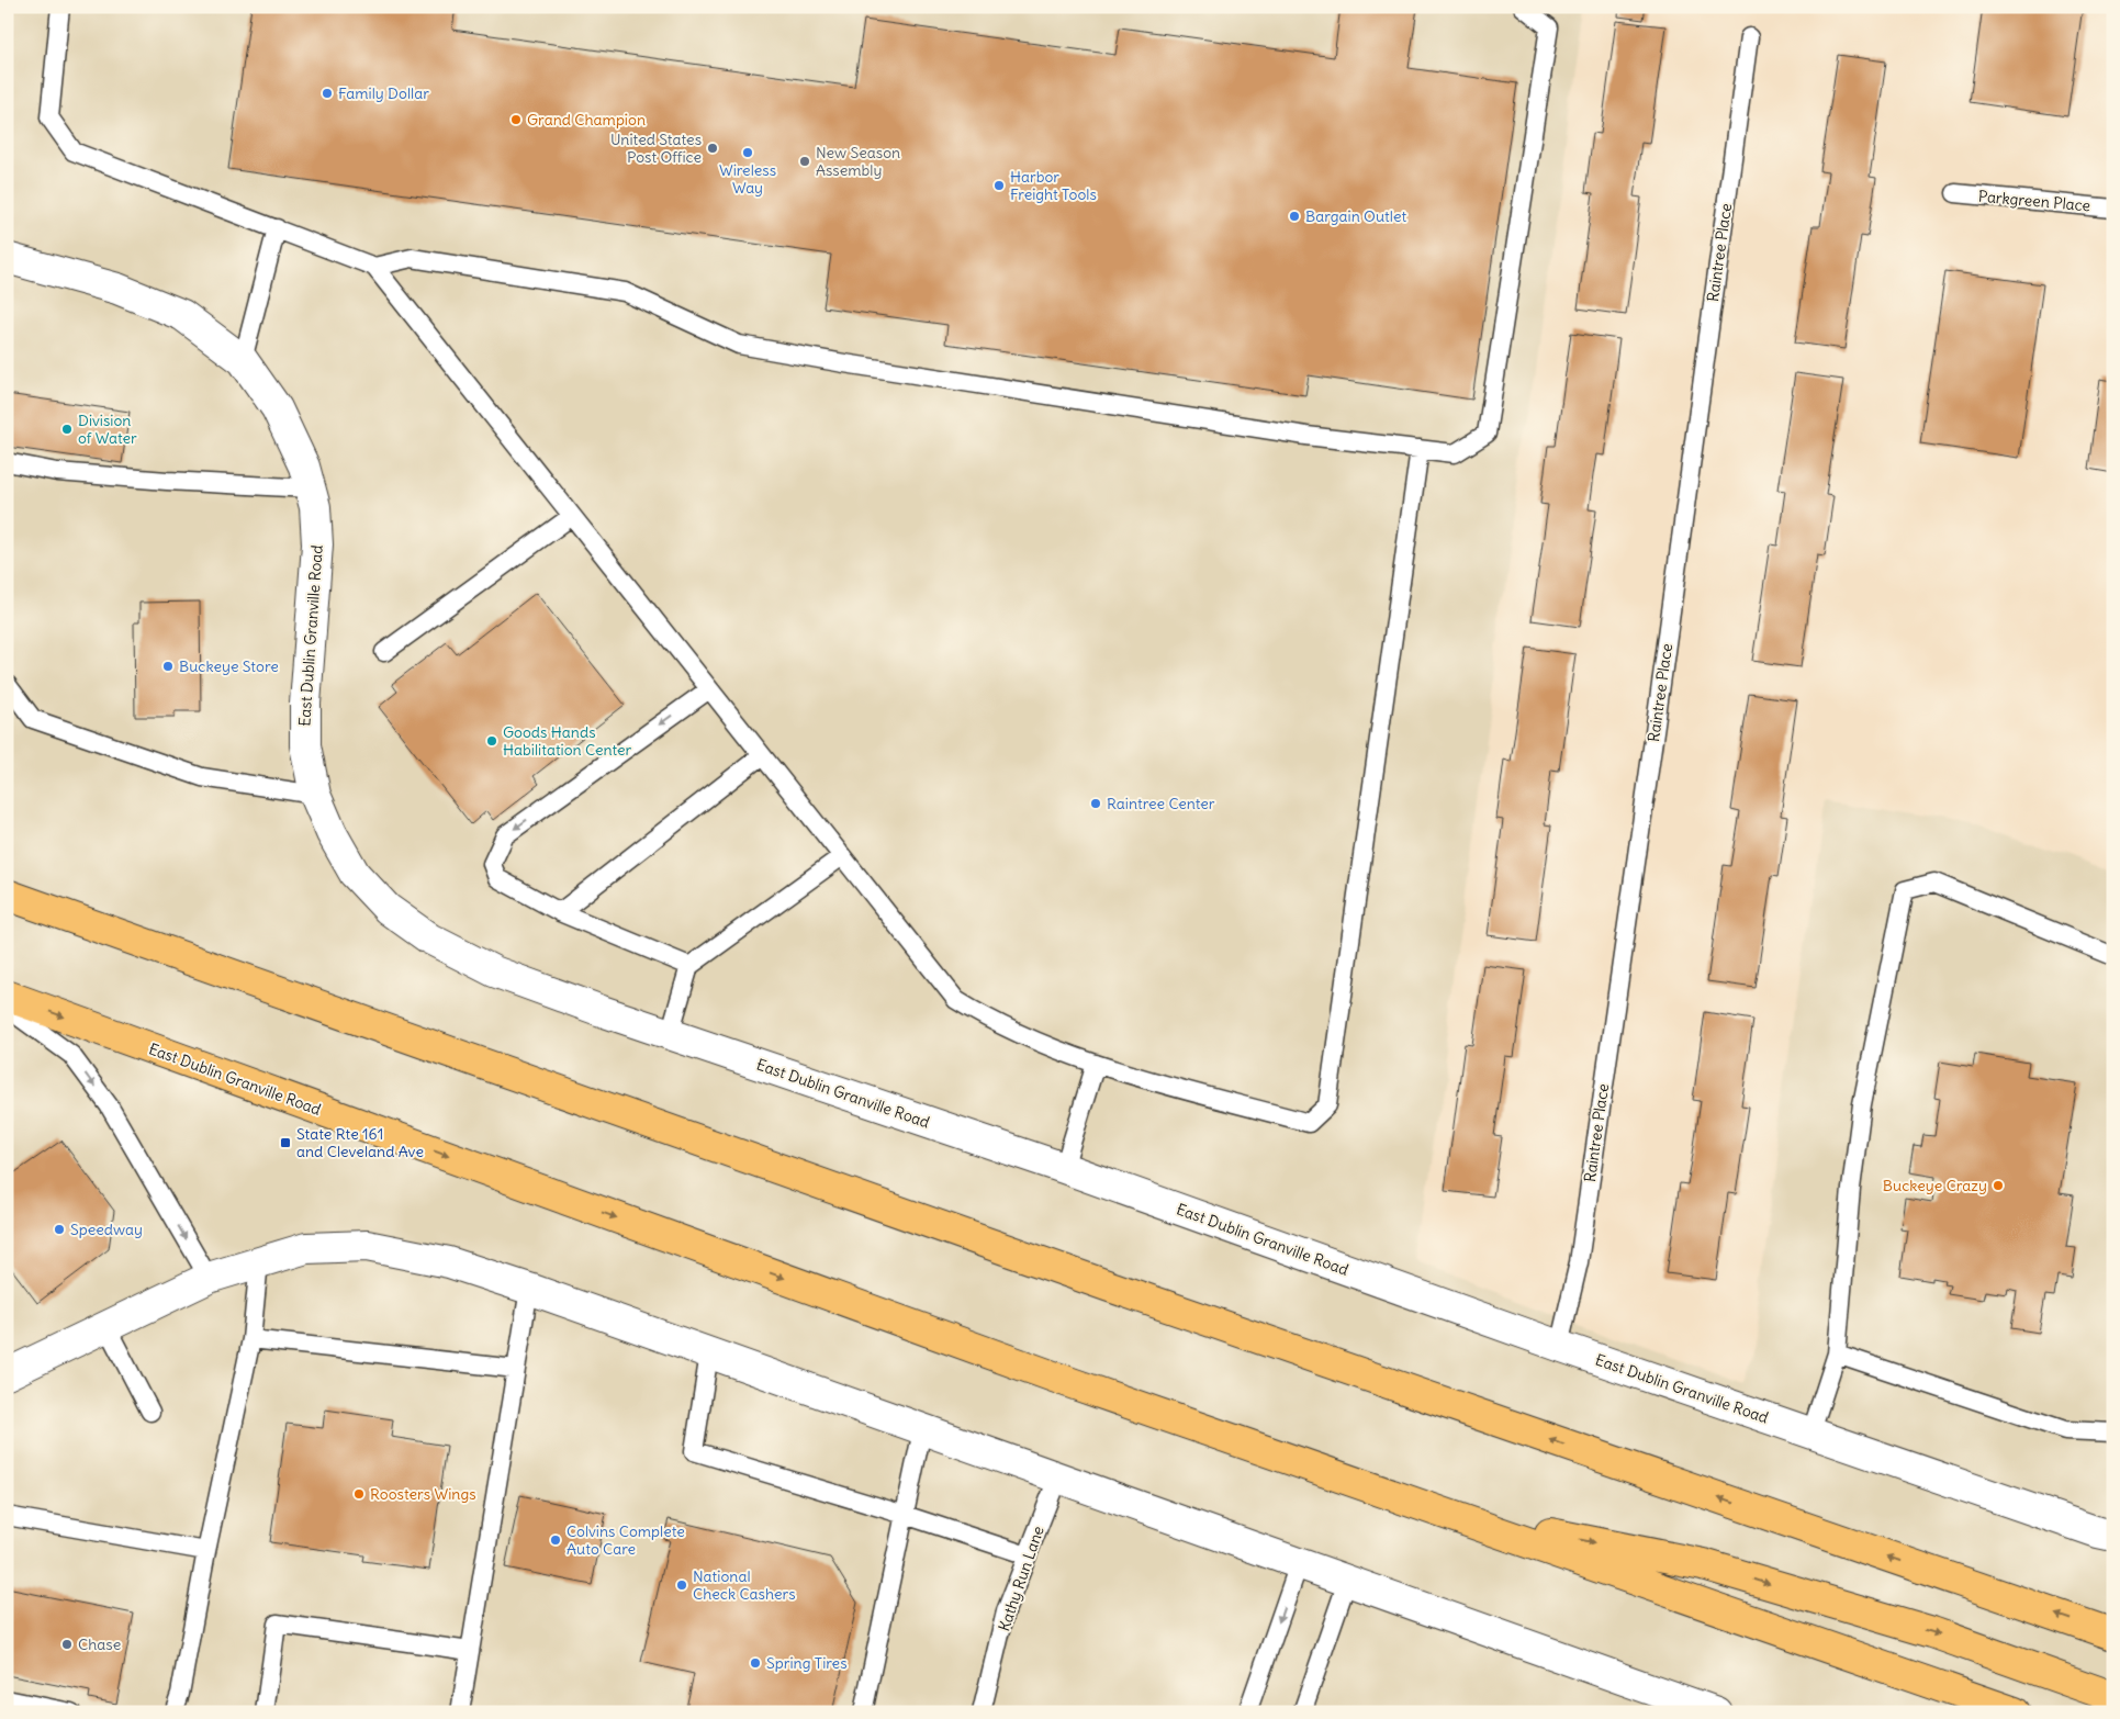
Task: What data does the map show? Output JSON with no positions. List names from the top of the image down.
{
  "streets": {
    "main road": ["East Dublin Granville Road"],
    "lane": ["Parkgreen Place", "Raintree Place", "Kathy Run Lane"]
  },
  "crossings": [
    ["Raintree Place", "East Dublin Granville Road"]
  ],
  "places": {
    "other": [
      "Family Dollar",
      "Grand Champion",
      "United States Post Office",
      "Wireless Way",
      "New Season Assembly",
      "Harbor Freight Tools",
      "Bargain Outlet",
      "Division of Water",
      "Buckeye Store",
      "Goods Hands Habilitation Center",
      "Raintree Center",
      "Buckeye Crazy",
      "Speedway",
      "Roosters Wings",
      "Colvins Complete Auto Care",
      "National Check Cashers",
      "Chase",
      "Spring Tires"
    ],
    "transit": ["State Rte 161 and Cleveland Ave"]
  }
}
